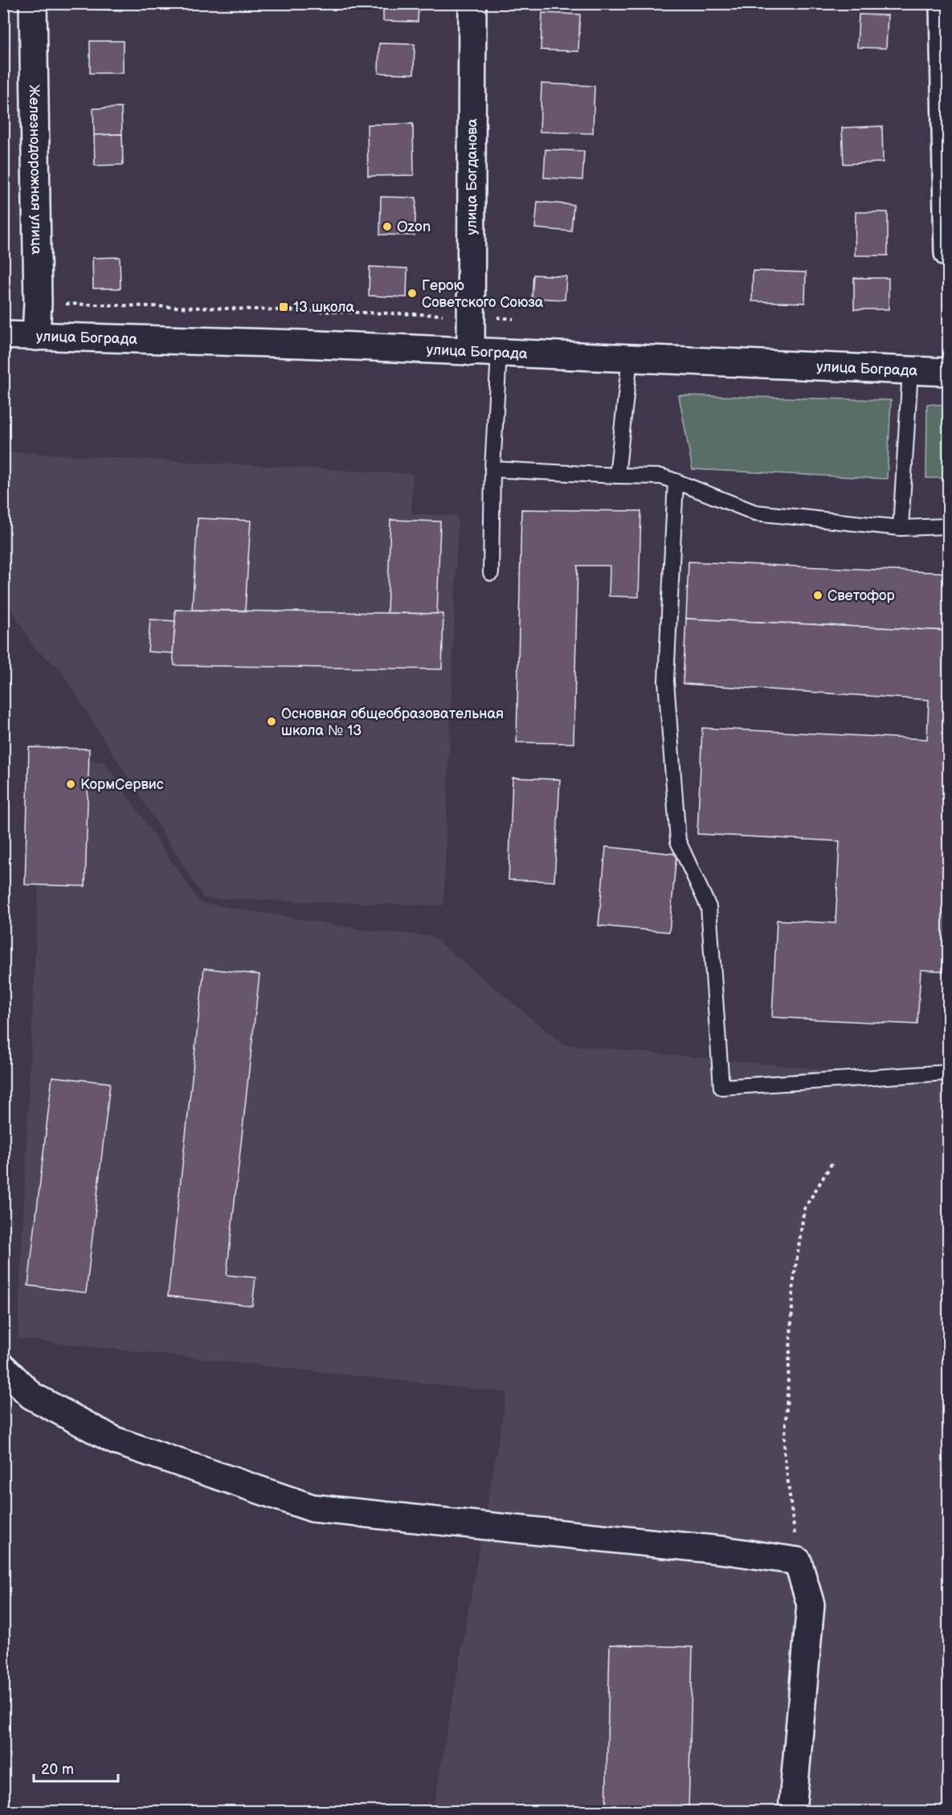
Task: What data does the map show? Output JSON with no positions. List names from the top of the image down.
{
  "streets": {
    "street": ["Железнодорожная улица", "улица Богданова", "улица Бограда"]
  },
  "crossings": [
    ["Железнодорожная улица", "улица Бограда"],
    ["улица Богданова", "улица Бограда"]
  ],
  "places": {
    "other": [
      "Ozon",
      "Герою Советского Союза",
      "Светофор",
      "Основная общеобразовательная школа № 13",
      "КормСервис"
    ],
    "transit": ["13 школа"]
  },
  "scale_bar": "20 m"
}
